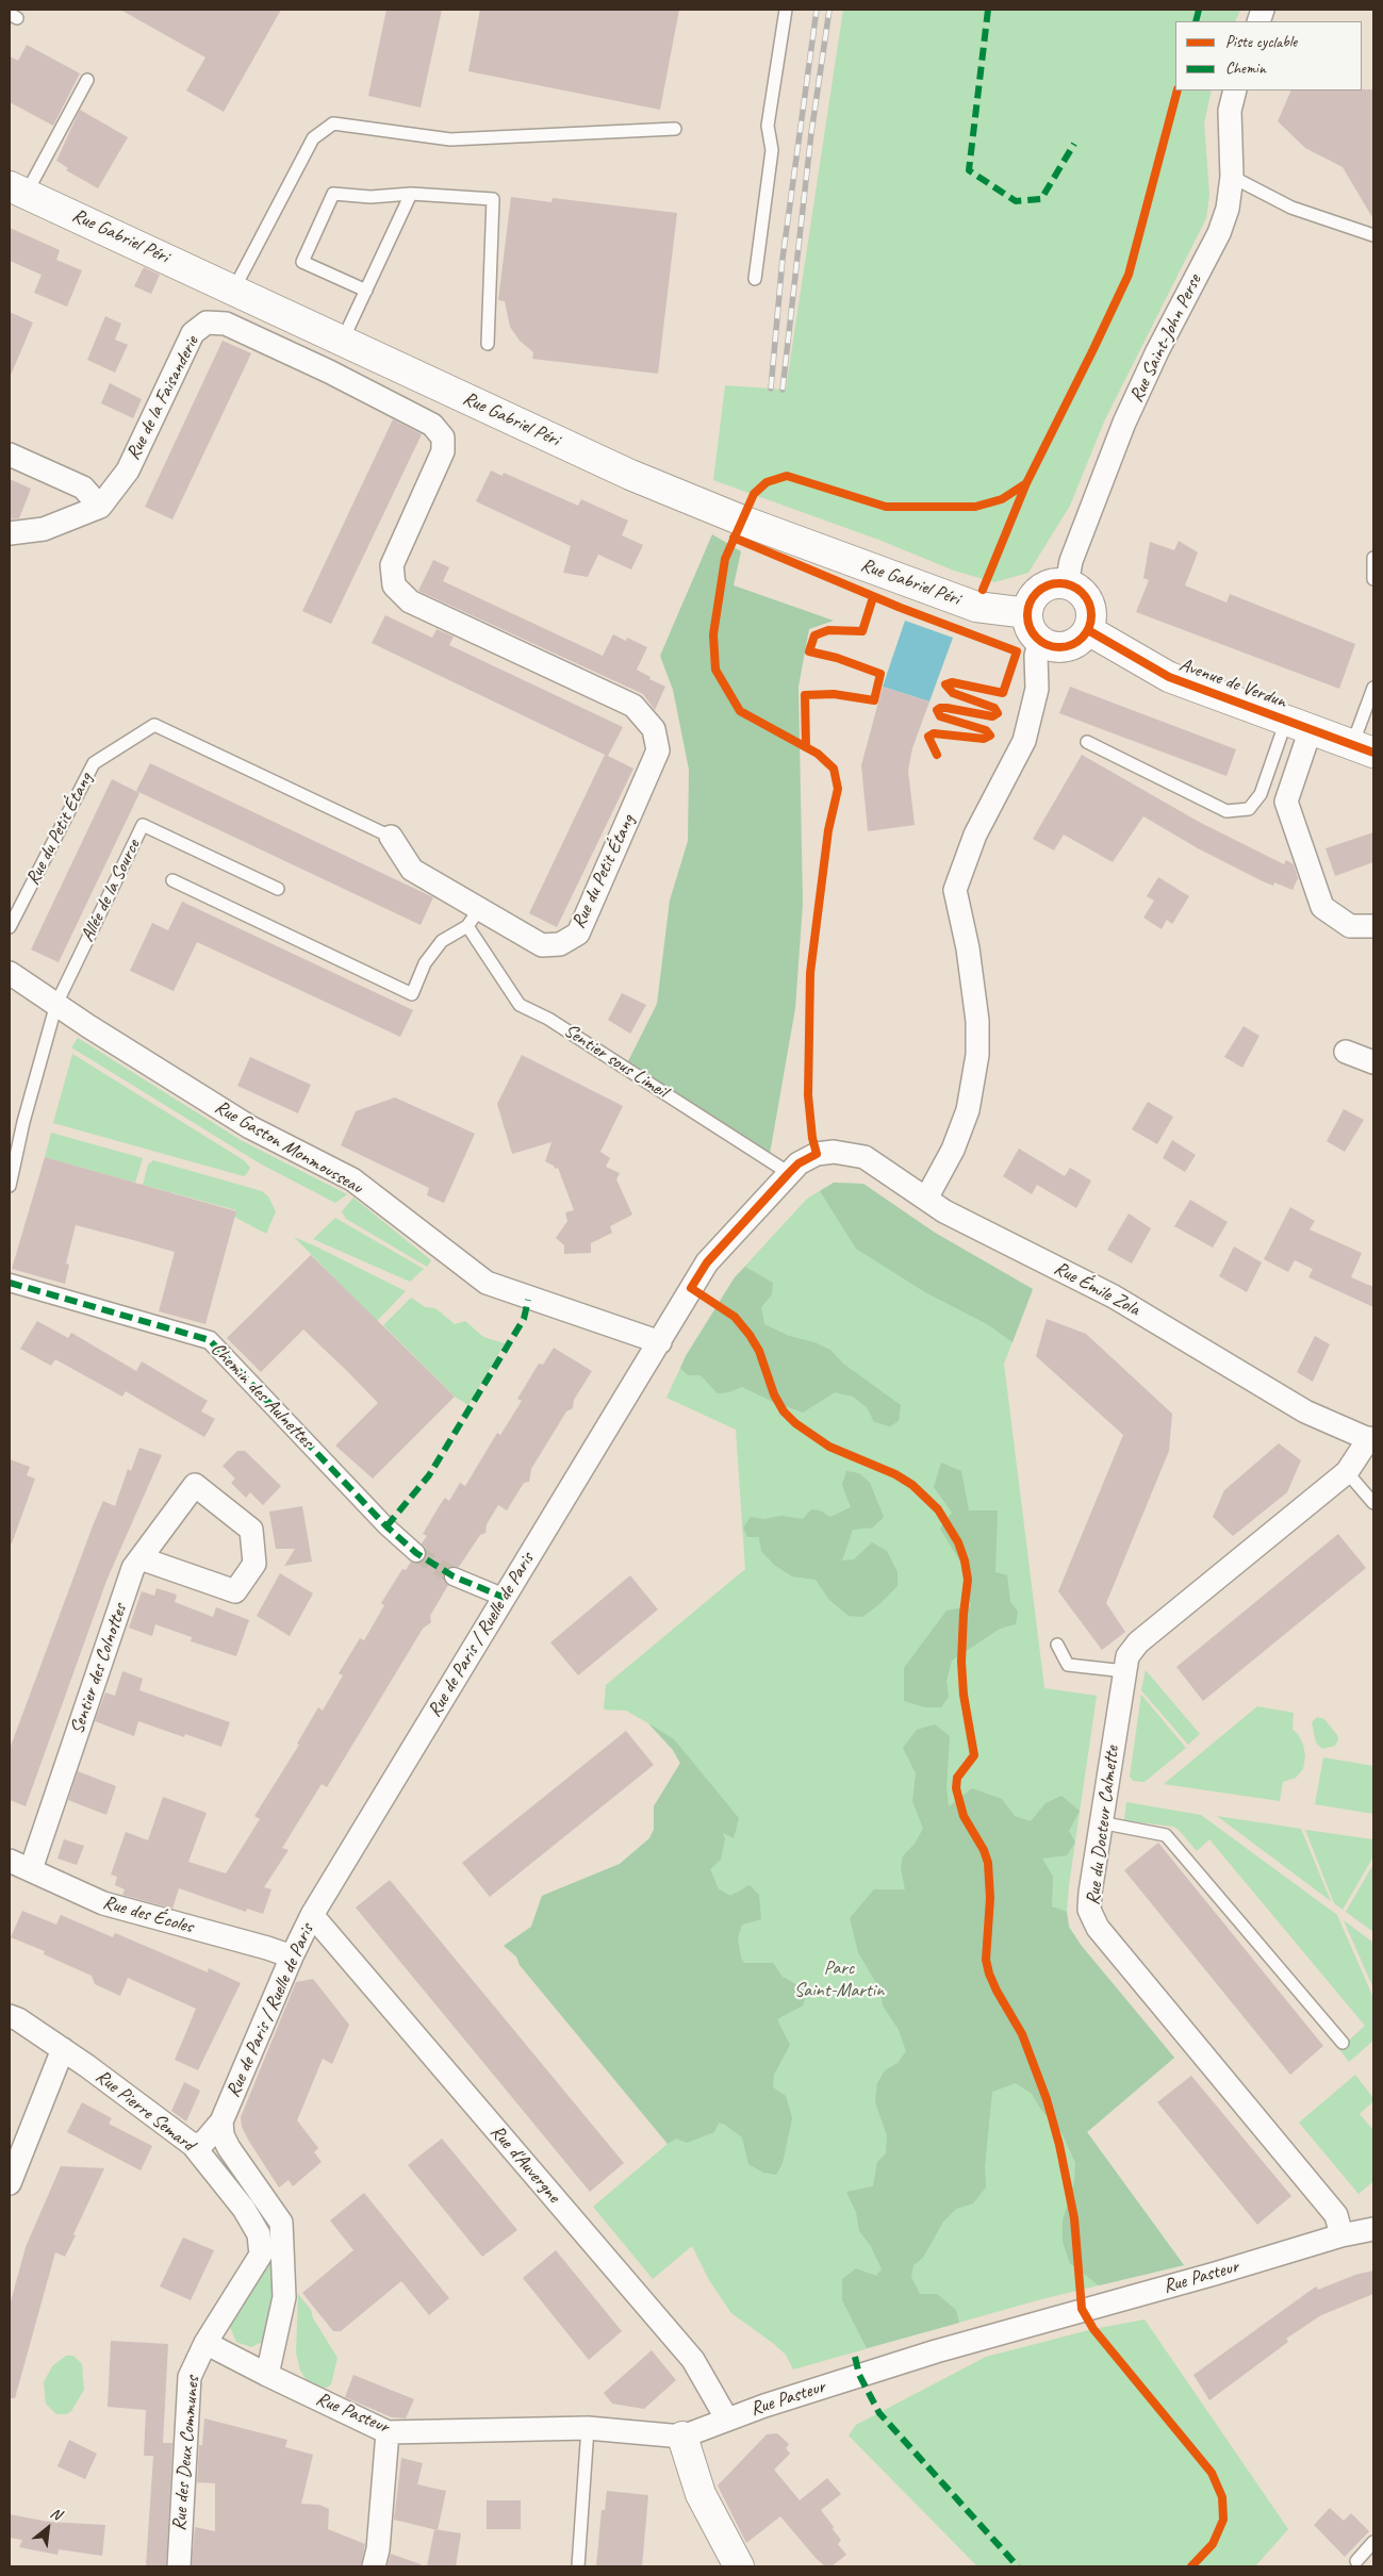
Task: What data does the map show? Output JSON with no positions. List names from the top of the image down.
{
  "streets": {
    "street": [
      "Rue Gabriel Péri",
      "Rue Saint-John Perse",
      "Rue de la Faisanderie",
      "Avenue de Verdun",
      "Rue du Petit Étang",
      "Rue Gaston Monmousseau",
      "Rue Émile Zola",
      "Chemin des Aulnettes",
      "Rue de Paris / Ruelle de Paris",
      "Sentier des Colnottes",
      "Rue du Docteur Calmette",
      "Rue des Écoles",
      "Rue Pierre Semard",
      "Rue d'Auvergne",
      "Rue Pasteur",
      "Rue des Deux Communes"
    ],
    "lane": ["Allée de la Source", "Sentier sous Limeil"]
  },
  "crossings": [
    ["Rue Gabriel Péri", "Rue Saint-John Perse"],
    ["Rue Gabriel Péri", "Avenue de Verdun"],
    ["Rue Saint-John Perse", "Avenue de Verdun"],
    ["Rue de la Faisanderie", "Rue du Petit Étang"],
    ["Rue du Petit Étang", "Sentier sous Limeil"],
    ["Allée de la Source", "Rue Gaston Monmousseau"],
    ["Sentier sous Limeil", "Rue de Paris / Ruelle de Paris"],
    ["Rue Gaston Monmousseau", "Rue de Paris / Ruelle de Paris"],
    ["Rue Émile Zola", "Rue de Paris / Ruelle de Paris"],
    ["Rue Émile Zola", "Rue du Docteur Calmette"],
    ["Rue de Paris / Ruelle de Paris", "Rue des Écoles"],
    ["Rue de Paris / Ruelle de Paris", "Rue Pierre Semard"],
    ["Rue de Paris / Ruelle de Paris", "Rue d'Auvergne"],
    ["Sentier des Colnottes", "Rue des Écoles"],
    ["Rue du Docteur Calmette", "Rue Pasteur"],
    ["Rue Pierre Semard", "Rue Pasteur"],
    ["Rue Pierre Semard", "Rue des Deux Communes"],
    ["Rue d'Auvergne", "Rue Pasteur"],
    ["Rue Pasteur", "Rue des Deux Communes"]
  ],
  "parks": ["Parc Saint-Martin"],
  "legend": ["Piste cyclable", "Chemin"],
  "north": "top right"
}
